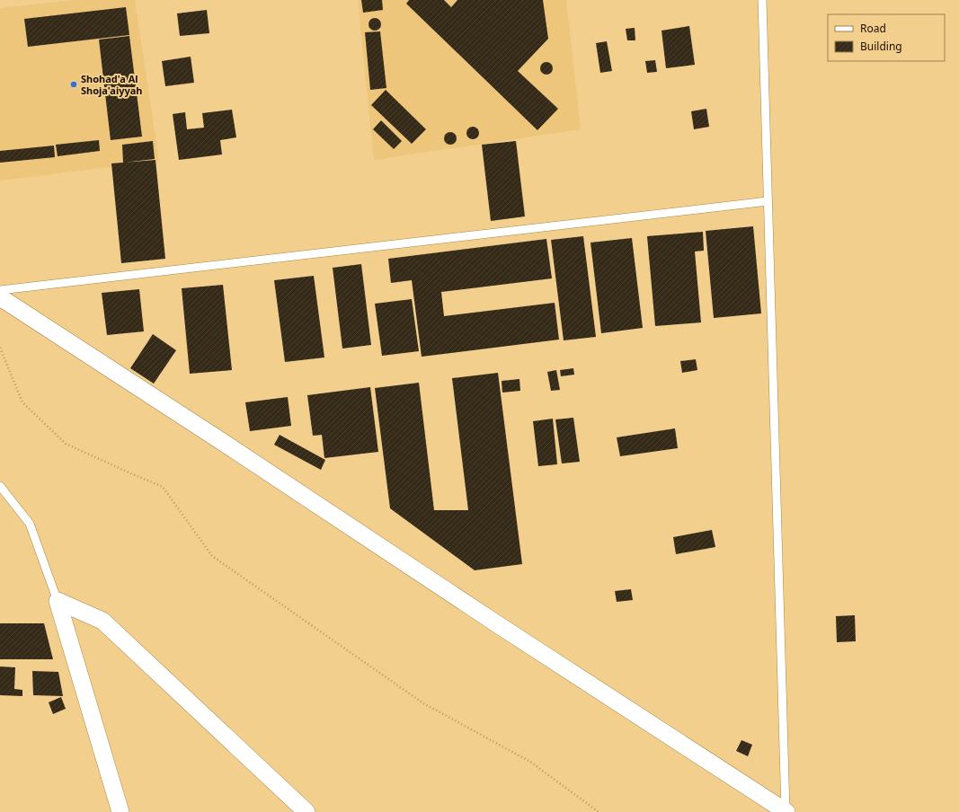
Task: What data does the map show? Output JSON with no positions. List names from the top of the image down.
{
  "places": ["Shohad'a Al Shoja'aiyyah"],
  "legend": ["Road", "Building"]
}
